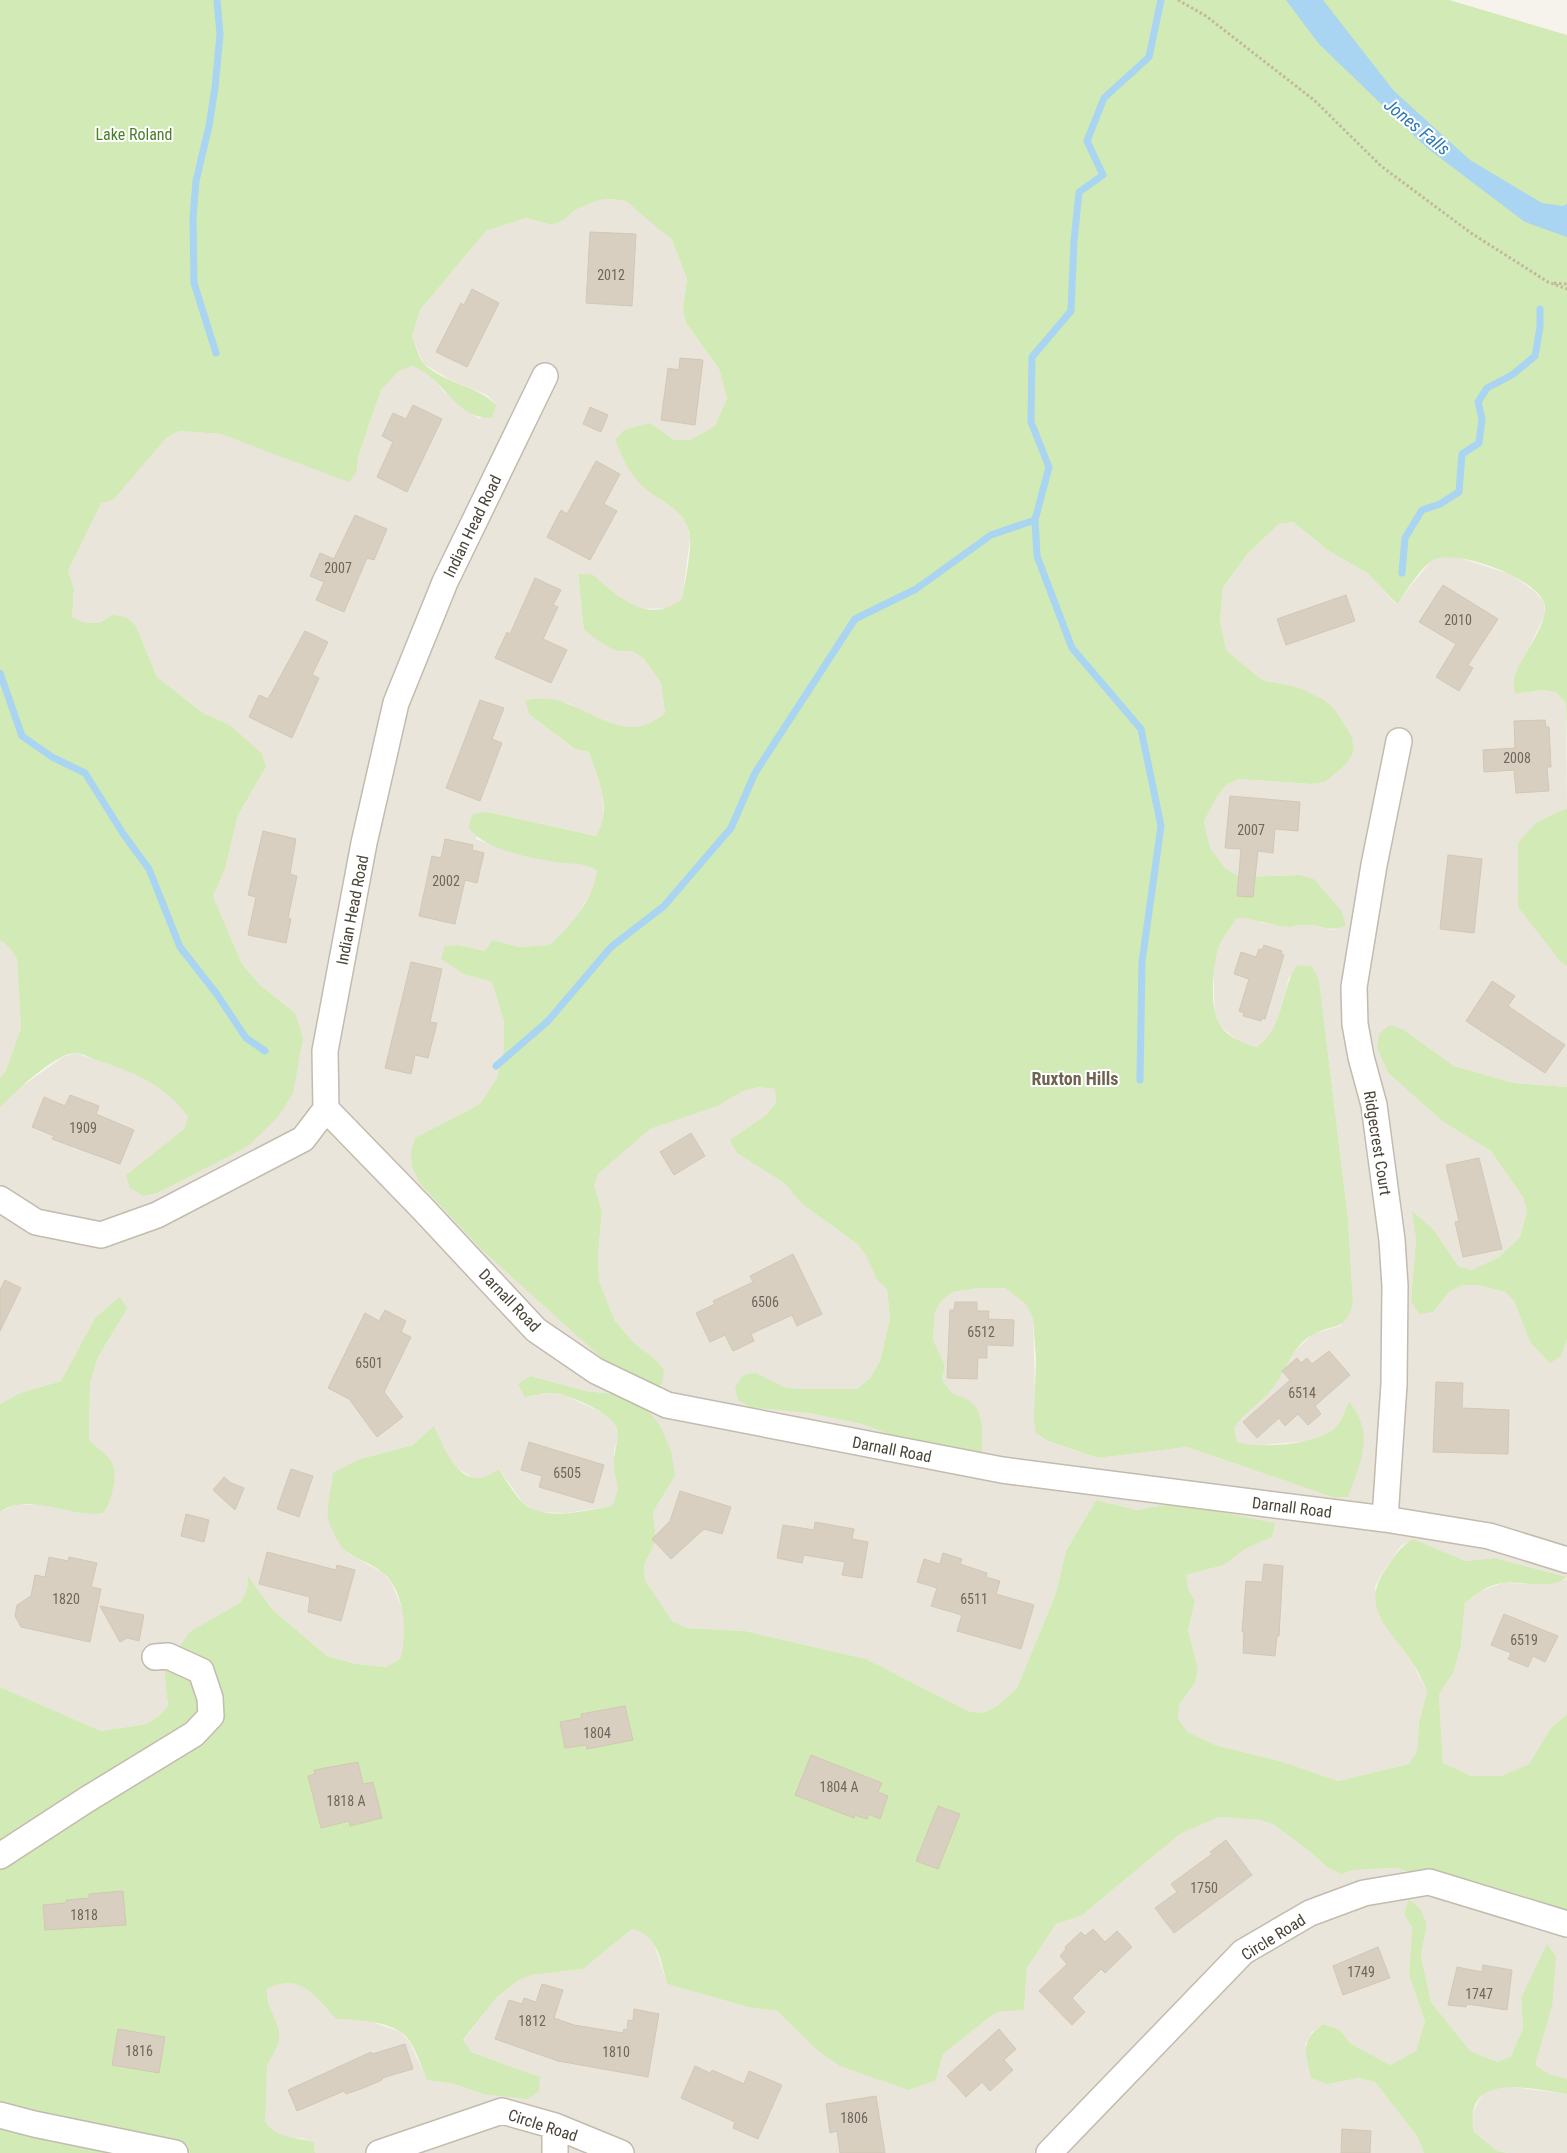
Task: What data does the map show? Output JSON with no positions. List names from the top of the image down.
{
  "streets": {
    "street": [
      "Indian Head Road",
      "Ridgecrest Court",
      "Darnall Road",
      "Circle Road"
    ]
  },
  "crossings": [
    ["Indian Head Road", "Darnall Road"],
    ["Ridgecrest Court", "Darnall Road"]
  ],
  "districts": ["Ruxton Hills"],
  "water": ["Jones Falls"],
  "parks": ["Lake Roland"],
  "house_numbers": [
    "2012",
    "2007",
    "2010",
    "2008",
    "2007",
    "2002",
    "1909",
    "6506",
    "6512",
    "6501",
    "6514",
    "6505",
    "1820",
    "6511",
    "6519",
    "1804",
    "1804 A",
    "1818 A",
    "1750",
    "1818",
    "1749",
    "1747",
    "1812",
    "1816",
    "1810",
    "1806"
  ]
}
